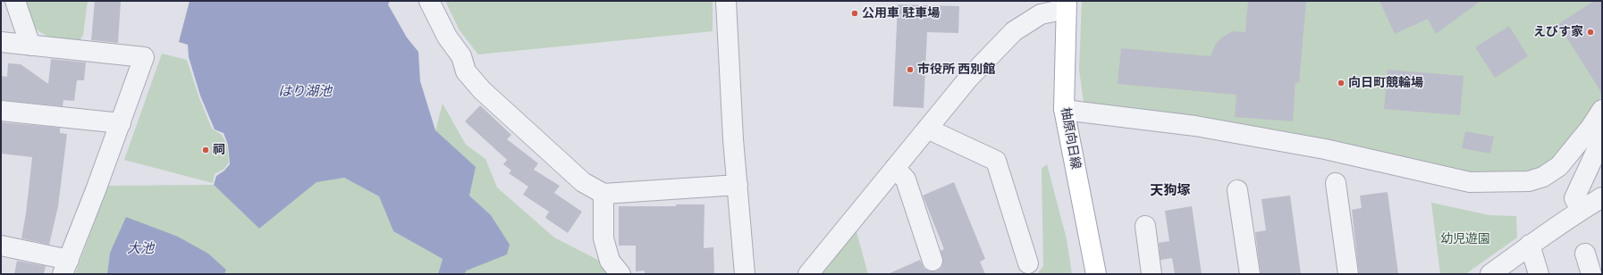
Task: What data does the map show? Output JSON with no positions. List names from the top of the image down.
{
  "streets": {
    "main road": ["柚原向日線"]
  },
  "districts": ["天狗塚"],
  "water": ["はり湖池", "大池"],
  "parks": ["幼児遊園"],
  "places": [
    "公用車 駐車場",
    "えびす家",
    "市役所 西別館",
    "向日町競輪場",
    "祠"
  ]
}
